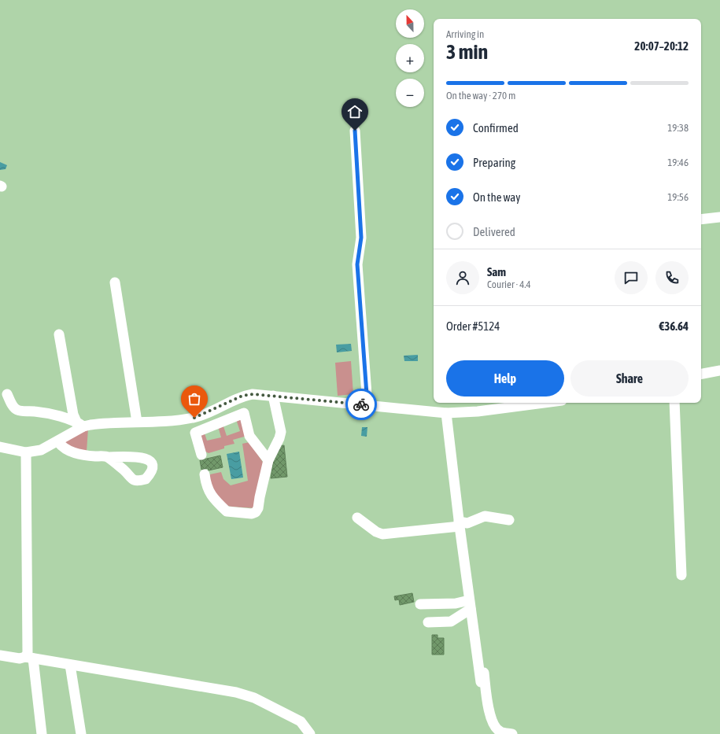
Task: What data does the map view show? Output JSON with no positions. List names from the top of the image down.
{
  "north": "top",
  "page": {
    "map_buttons": ["+", "−"],
    "heading": ["3 min", "Arriving in", "20:07–20:12"],
    "panel": [
      "Sam",
      "Courier · 4.4",
      "Order #5124",
      "€36.64"
    ],
    "bar": "On the way · 270 m",
    "list": [
      ["Confirmed", "19:38"],
      ["Preparing", "19:46"],
      ["On the way", "19:56"],
      "Delivered"
    ],
    "buttons": ["Help", "Share"]
  }
}
